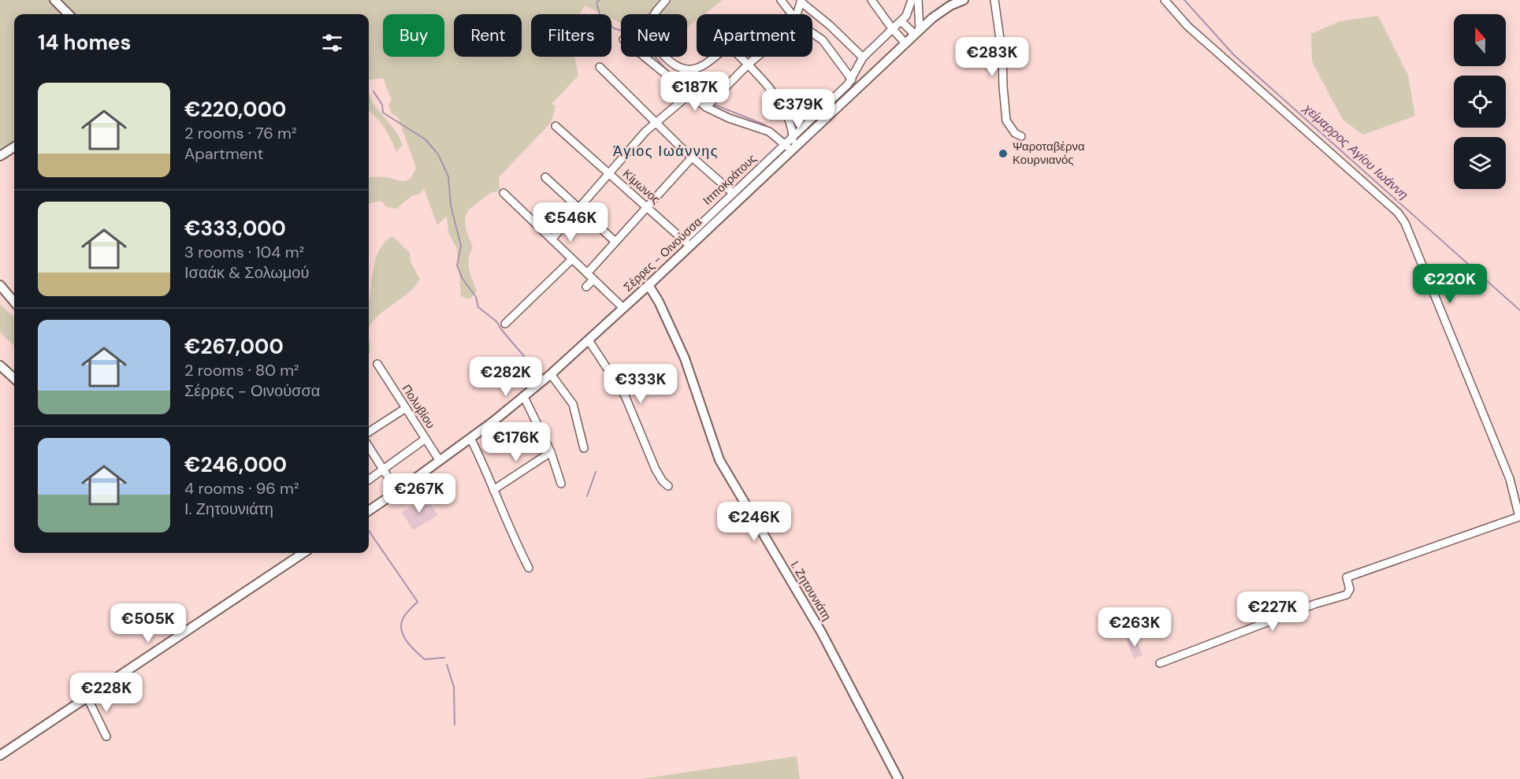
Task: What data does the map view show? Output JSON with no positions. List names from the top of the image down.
{
  "streets": {
    "street": [
      "Ιπποκράτους",
      "Κίμωνος",
      "Σέρρες - Οινούσσα",
      "Πολυβίου",
      "Ι. Ζητουνιάτη"
    ]
  },
  "crossings": [
    ["Ιπποκράτους", "Κίμωνος"],
    ["Ιπποκράτους", "Σέρρες - Οινούσσα"],
    ["Κίμωνος", "Σέρρες - Οινούσσα"],
    ["Σέρρες - Οινούσσα", "Πολυβίου"],
    ["Σέρρες - Οινούσσα", "Ι. Ζητουνιάτη"]
  ],
  "districts": ["Άγιος Ιωάννης"],
  "water": ["χείμαρρος Αγίου Ιωάννη"],
  "places": ["Ψαροταβέρνα Κουρνιανός"],
  "north": "top",
  "page": {
    "chip": [
      "Buy",
      "Rent",
      "Filters",
      "New",
      "Apartment"
    ],
    "heading": "14 homes",
    "price": [
      "€283K",
      "€187K",
      "€379K",
      "€546K",
      "€220K",
      "€282K",
      "€333K",
      "€176K",
      "€267K",
      "€246K",
      "€227K",
      "€505K",
      "€263K",
      "€228K"
    ],
    "list": [
      {
        "name": "€220,000",
        "note": "2 rooms · 76 m² · Apartment"
      },
      {
        "name": "€333,000",
        "note": "3 rooms · 104 m² · Ισαάκ & Σολωμού"
      },
      {
        "name": "€267,000",
        "note": "2 rooms · 80 m² · Σέρρες - Οινούσσα"
      },
      {
        "name": "€246,000",
        "note": "4 rooms · 96 m² · Ι. Ζητουνιάτη"
      }
    ]
  }
}
